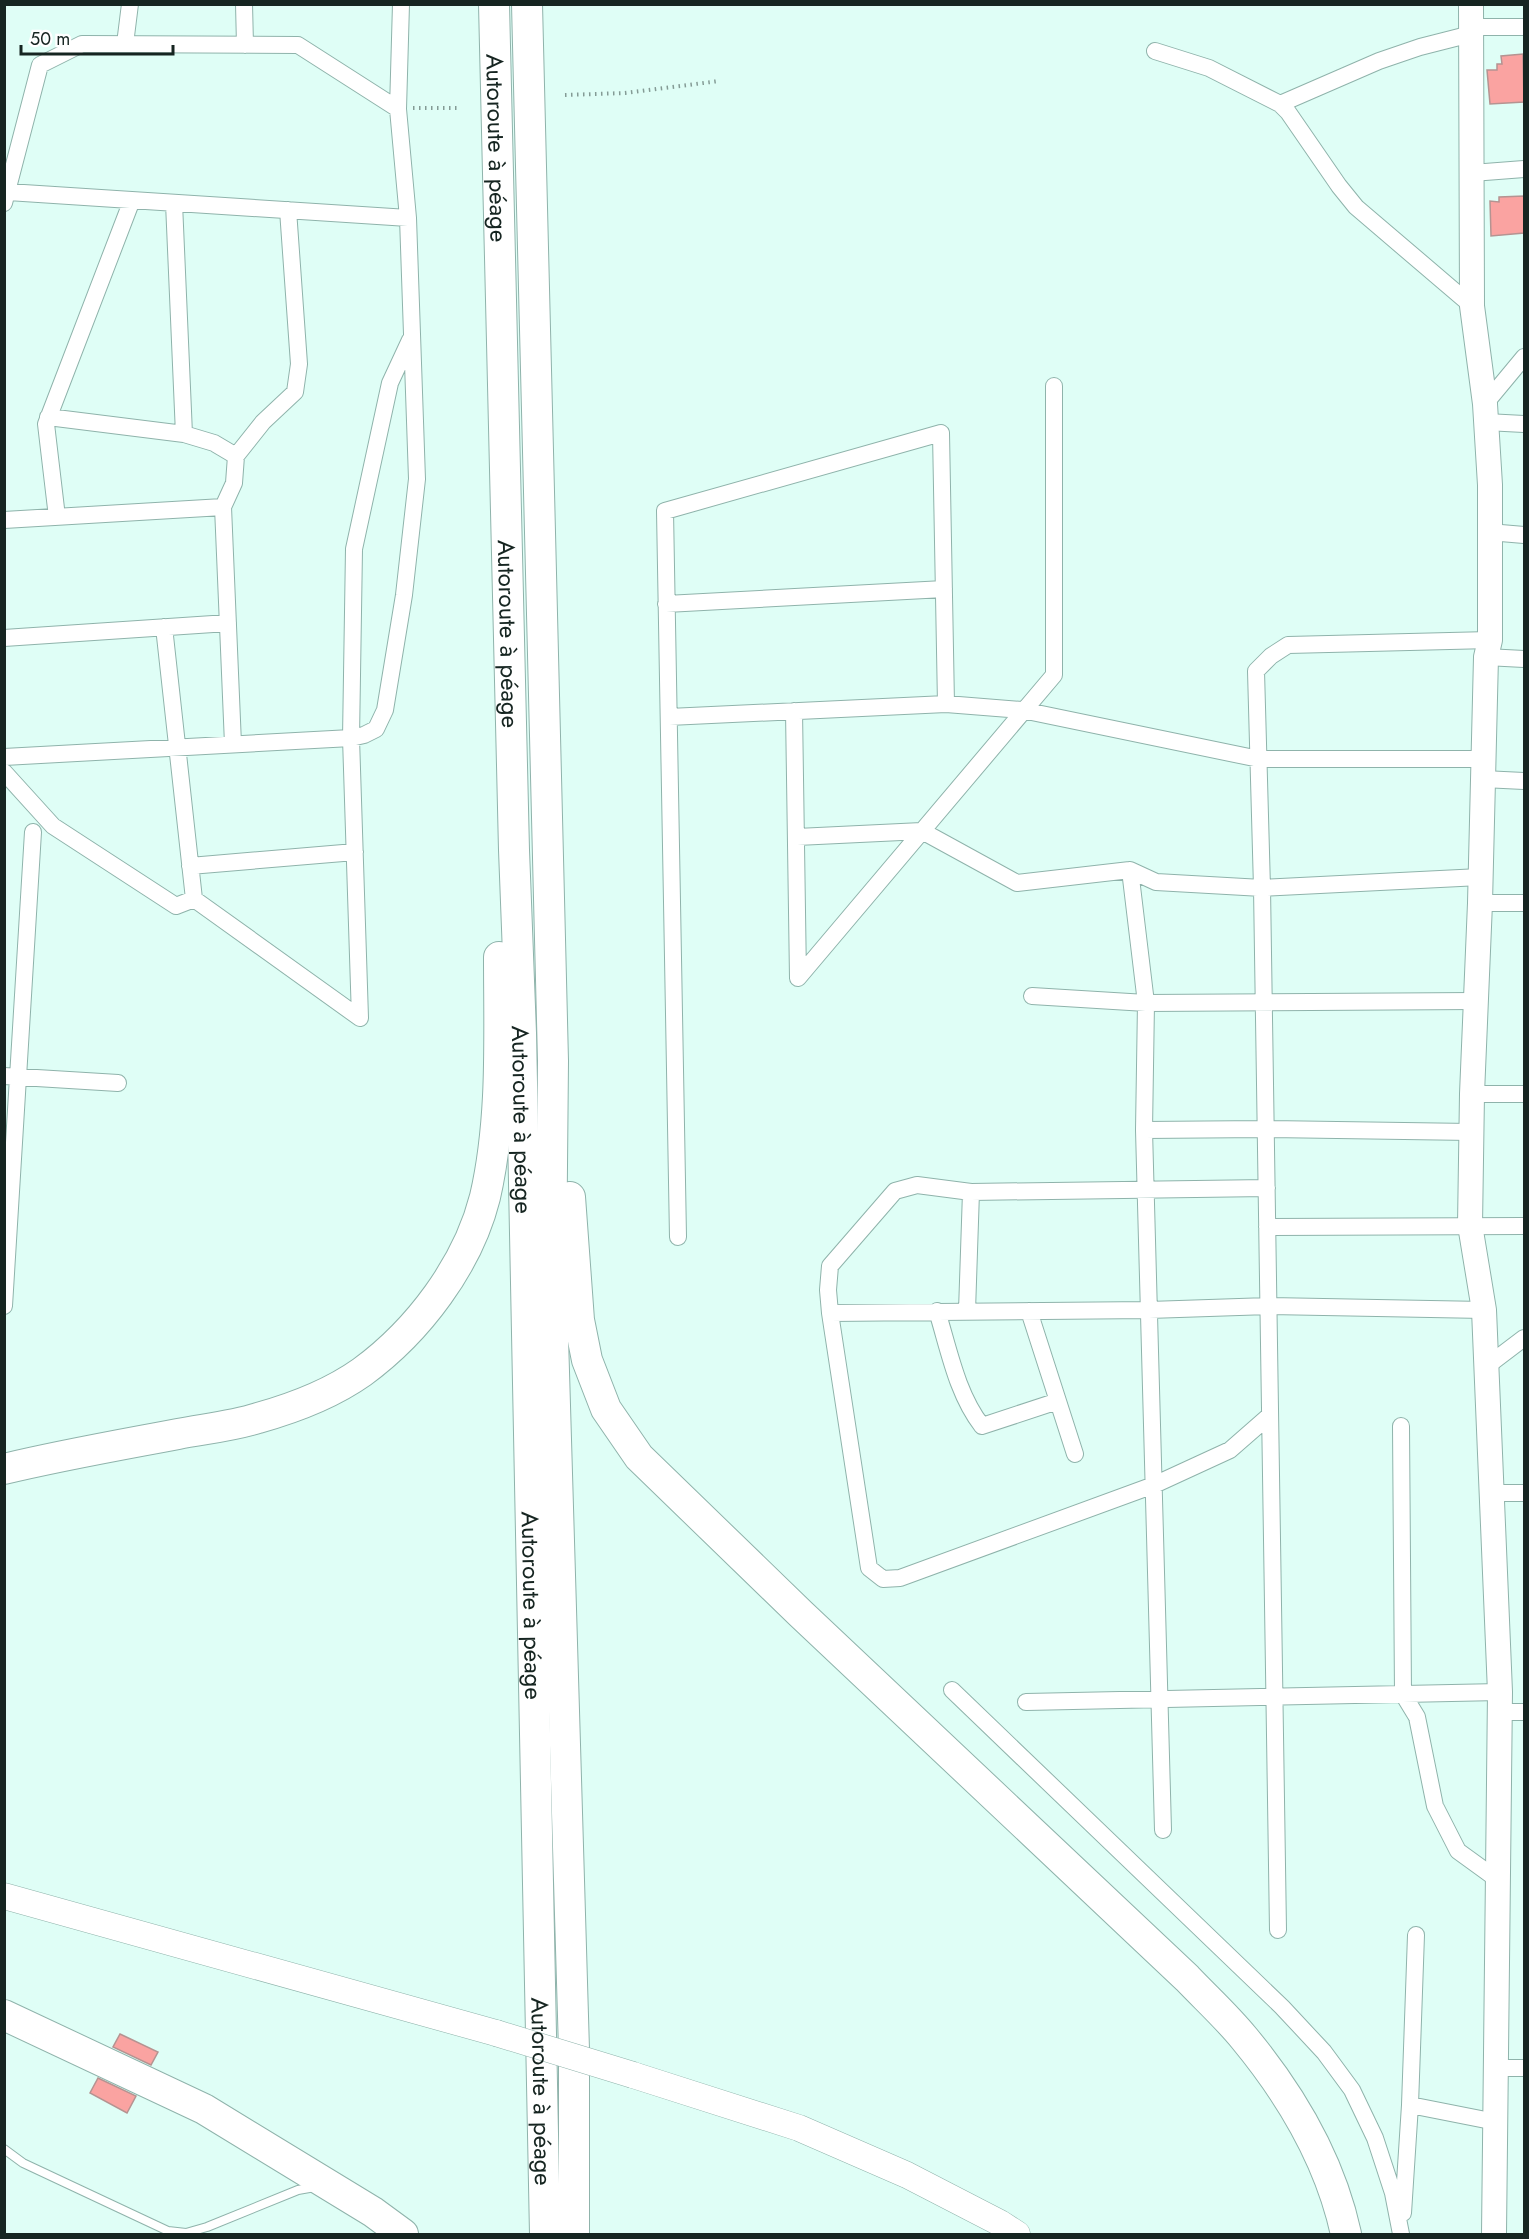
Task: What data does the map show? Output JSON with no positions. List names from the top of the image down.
{
  "streets": {
    "highway": ["Autoroute à péage"]
  },
  "scale_bar": "50 m"
}
